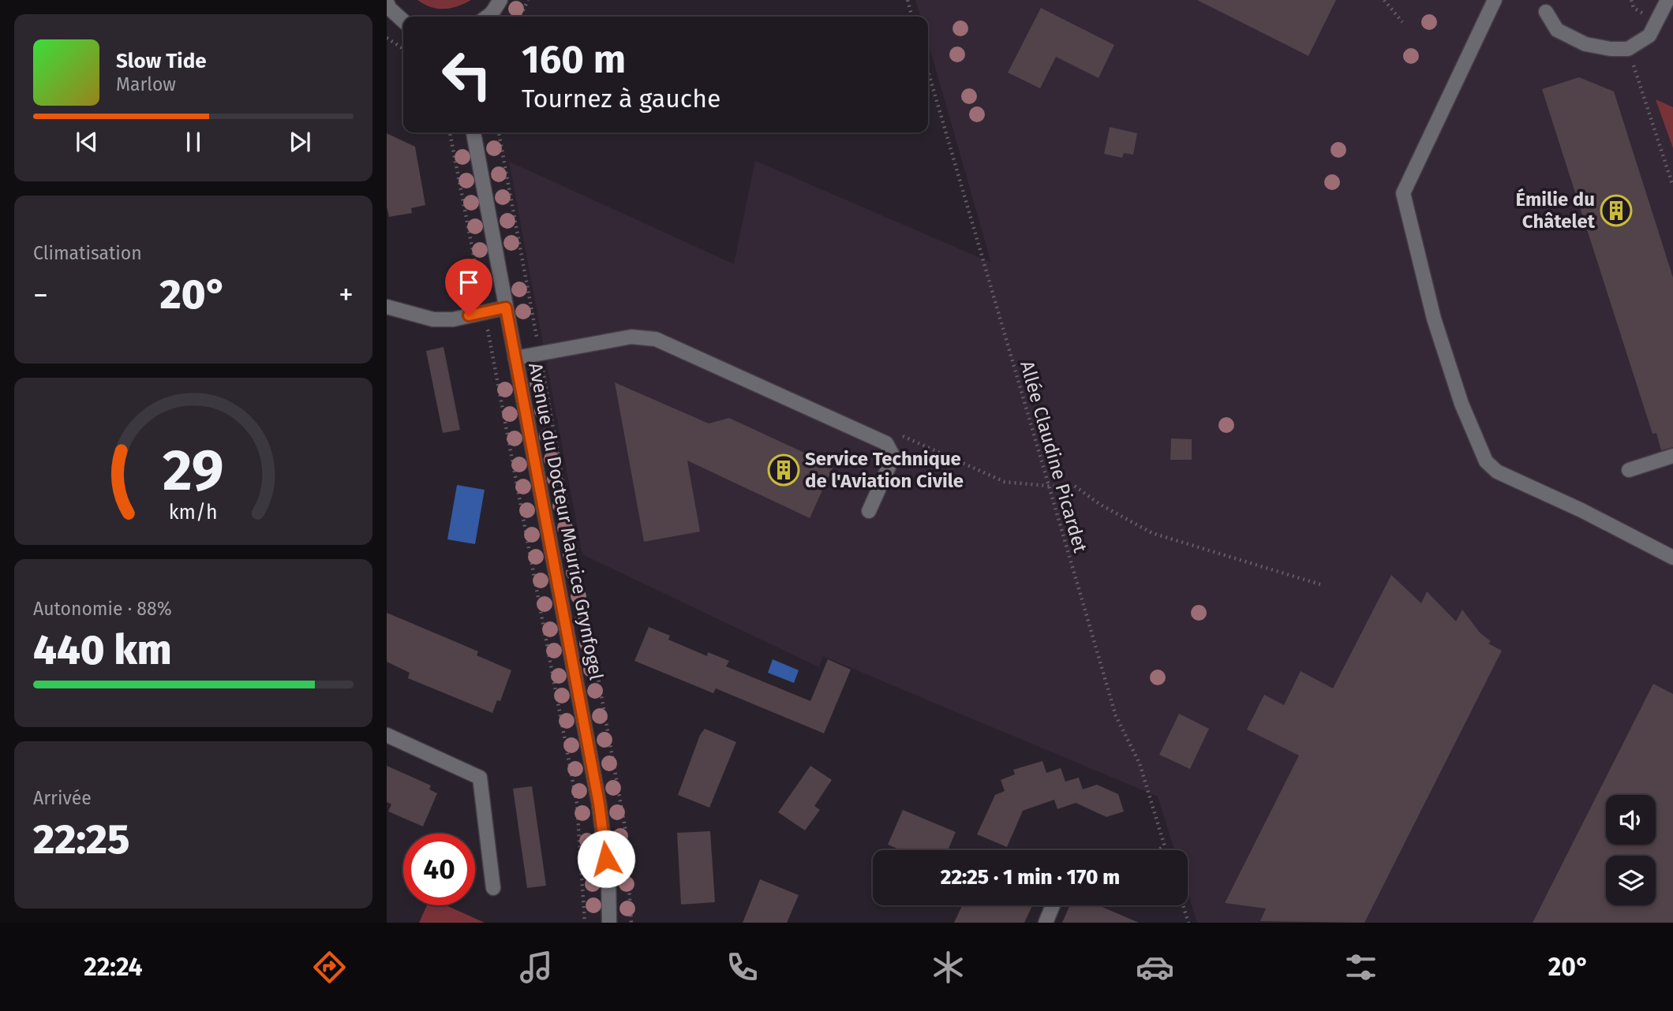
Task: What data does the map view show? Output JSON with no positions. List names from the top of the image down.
{
  "streets": {
    "street": ["Avenue du Docteur Maurice Grynfogel"],
    "path": ["Allée Claudine Picardet"]
  },
  "places": {
    "building": ["Émilie du Châtelet", "Service Technique de l'Aviation Civile"]
  },
  "page": {
    "turn": ["160 m", "Tournez à gauche"],
    "song": ["Slow Tide", "Marlow"],
    "tile": [
      "Climatisation",
      ["Autonomie · 88%", "440 km"],
      ["Arrivée", "22:25"]
    ],
    "heat": ["−", "20°", "+"],
    "limit": "40",
    "trip": "22:25 · 1 min · 170 m",
    "tabs": ["22:24", "20°"],
    "gauge": ["29", "km/h"]
  }
}
